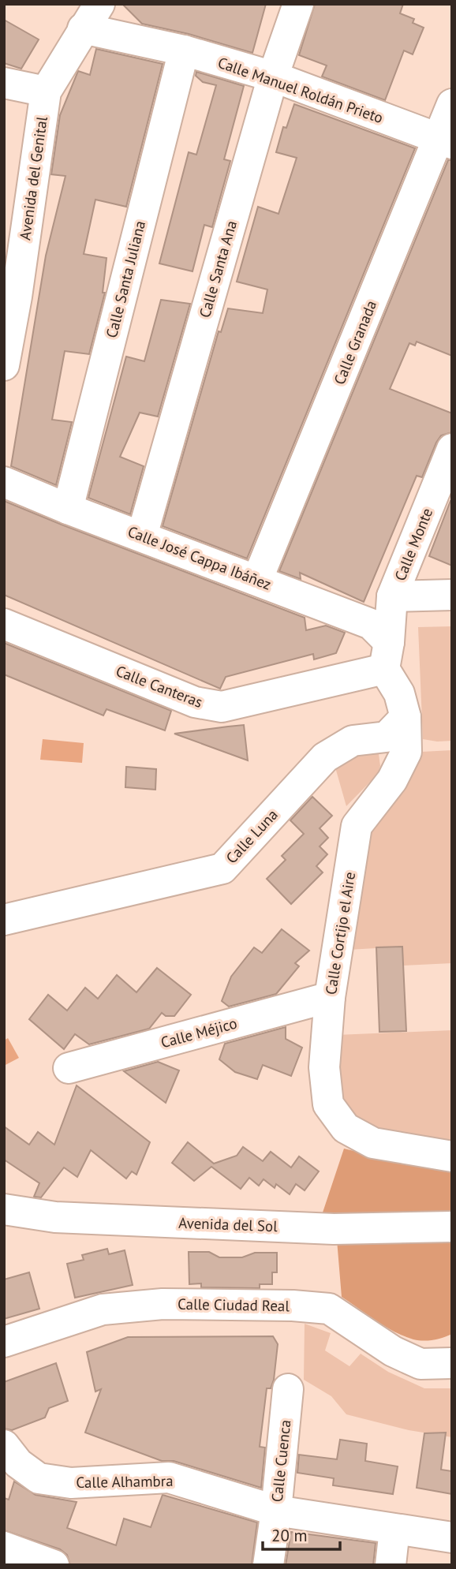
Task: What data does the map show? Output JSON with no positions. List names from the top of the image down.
{
  "streets": {
    "street": [
      "Calle Manuel Roldán Prieto",
      "Avenida del Genital",
      "Calle Santa Ana",
      "Calle Santa Juliana",
      "Calle Granada",
      "Calle Monte",
      "Calle José Cappa Ibáñez",
      "Calle Canteras",
      "Calle Luna",
      "Calle Cortijo el Aire",
      "Calle Méjico",
      "Avenida del Sol",
      "Calle Ciudad Real",
      "Calle Cuenca",
      "Calle Alhambra"
    ]
  },
  "crossings": [
    ["Calle Manuel Roldán Prieto", "Avenida del Genital"],
    ["Calle Manuel Roldán Prieto", "Calle Santa Ana"],
    ["Calle Manuel Roldán Prieto", "Calle Santa Juliana"],
    ["Calle Manuel Roldán Prieto", "Calle Granada"],
    ["Calle Santa Ana", "Calle José Cappa Ibáñez"],
    ["Calle Santa Juliana", "Calle José Cappa Ibáñez"],
    ["Calle Granada", "Calle José Cappa Ibáñez"],
    ["Calle Monte", "Calle José Cappa Ibáñez"],
    ["Calle Monte", "Calle Canteras"],
    ["Calle Monte", "Calle Cortijo el Aire"],
    ["Calle José Cappa Ibáñez", "Calle Canteras"],
    ["Calle José Cappa Ibáñez", "Calle Cortijo el Aire"],
    ["Calle Canteras", "Calle Cortijo el Aire"],
    ["Calle Luna", "Calle Cortijo el Aire"],
    ["Calle Cortijo el Aire", "Calle Méjico"],
    ["Calle Cuenca", "Calle Alhambra"]
  ],
  "scale_bar": "20 m"
}
